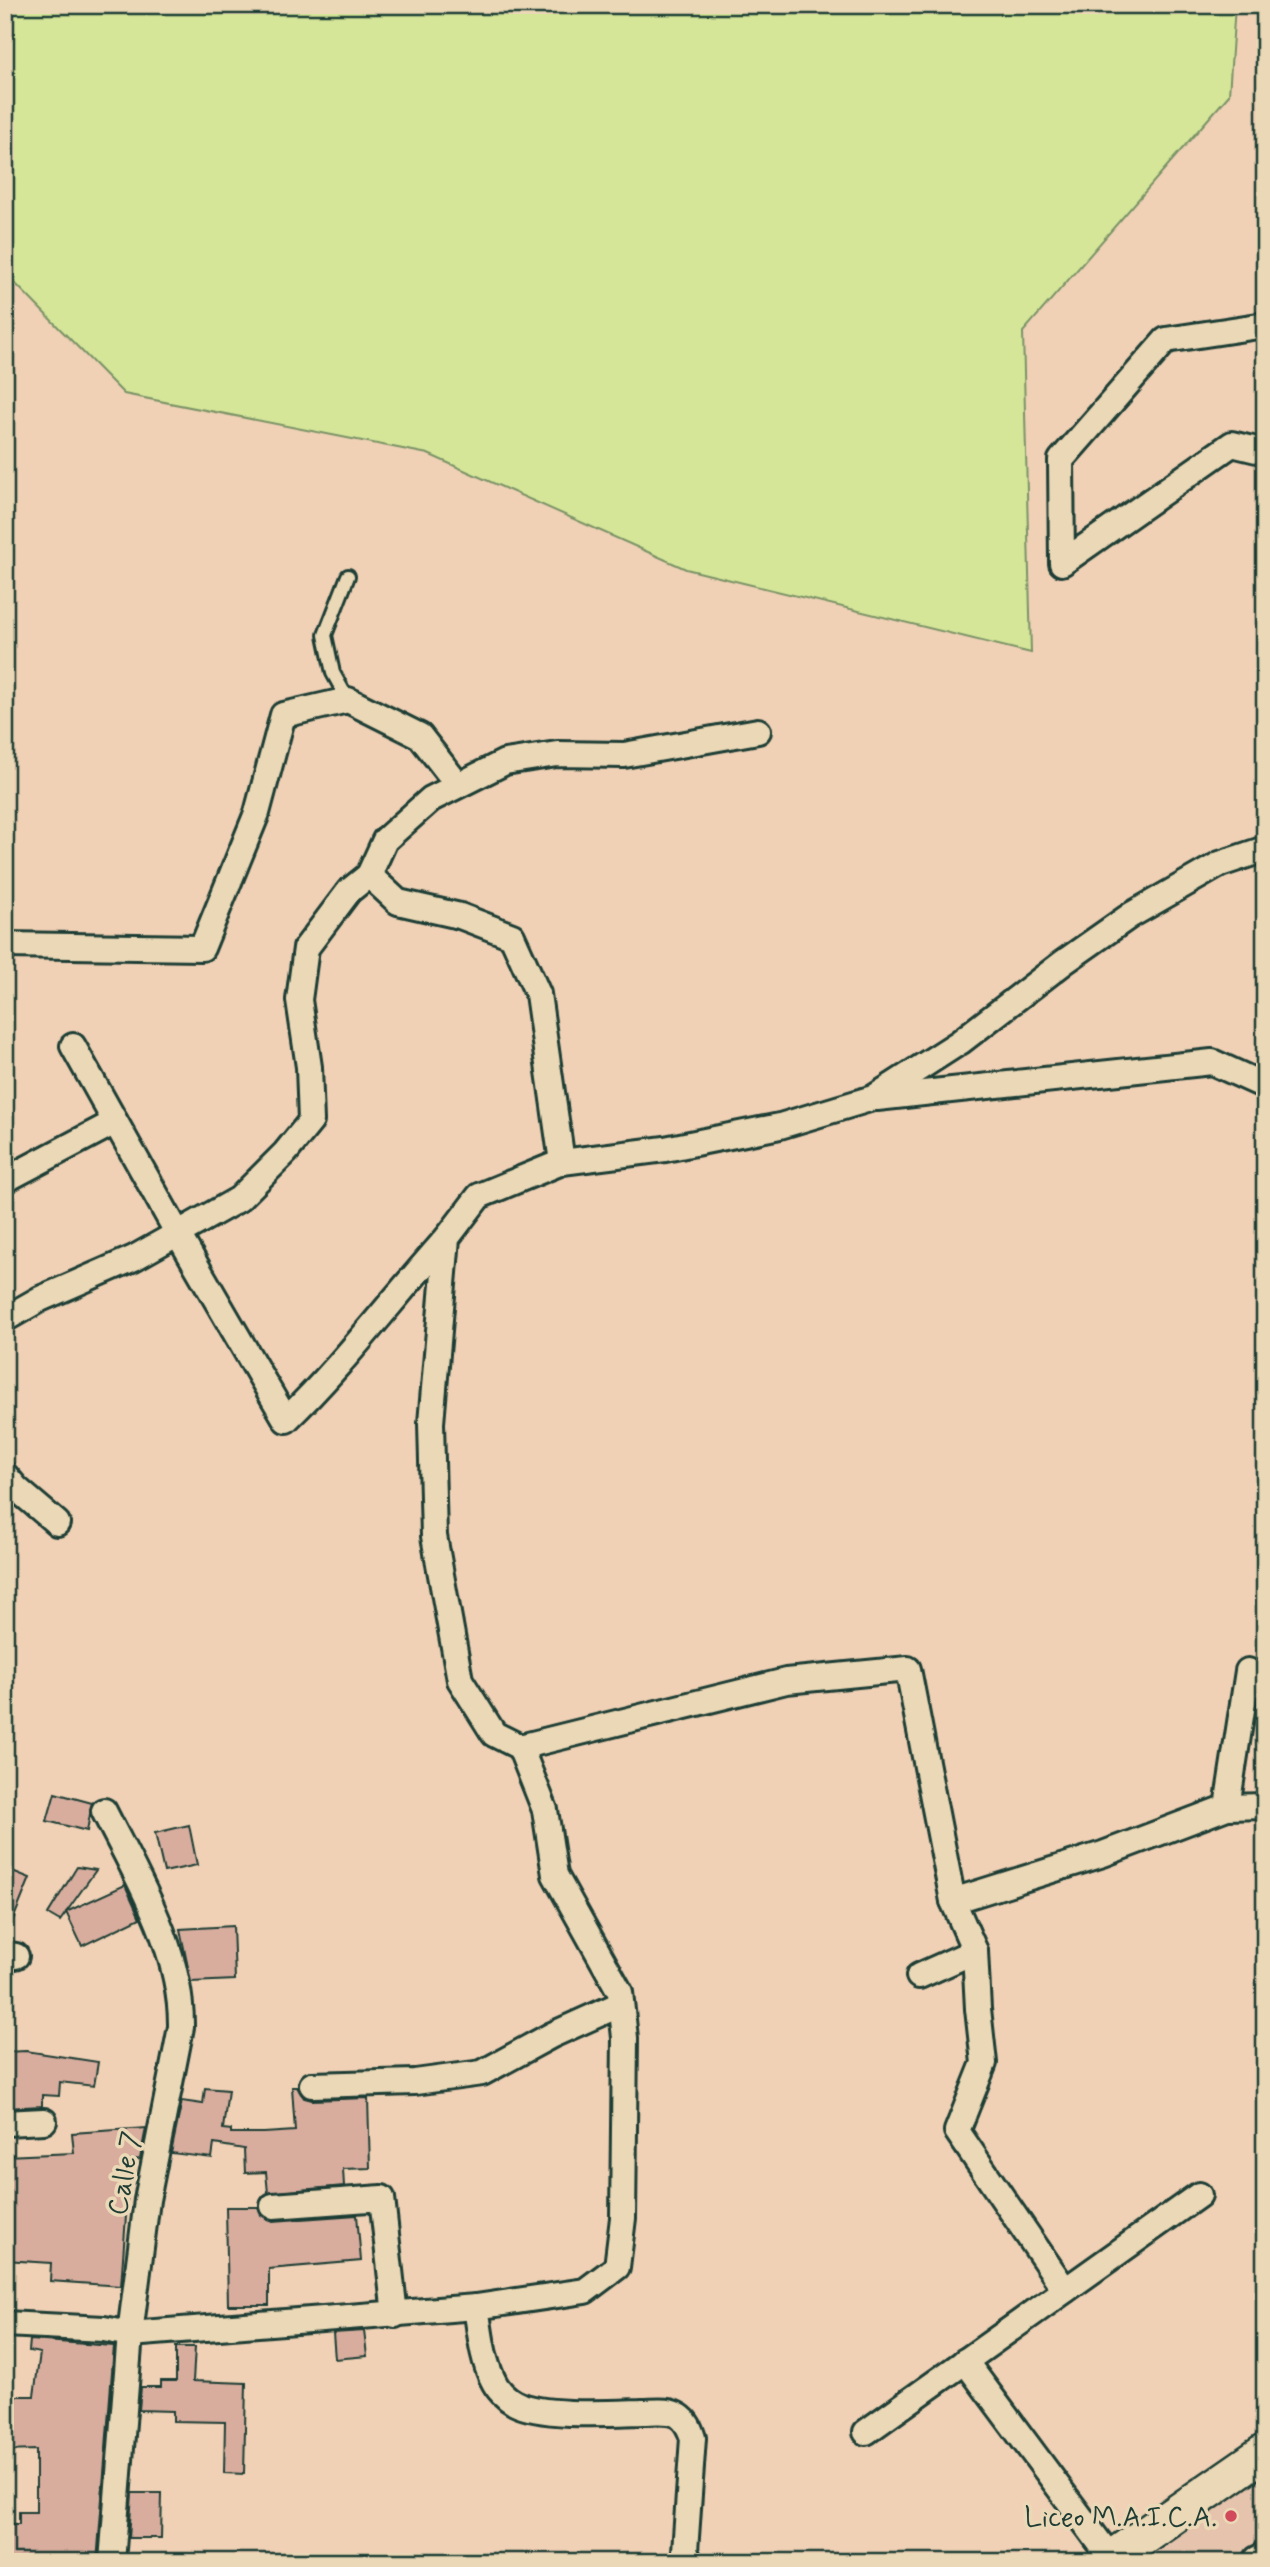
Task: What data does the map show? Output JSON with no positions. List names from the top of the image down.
{
  "streets": {
    "street": ["Calle 7"]
  },
  "places": ["Liceo M.A.I.C.A."]
}
